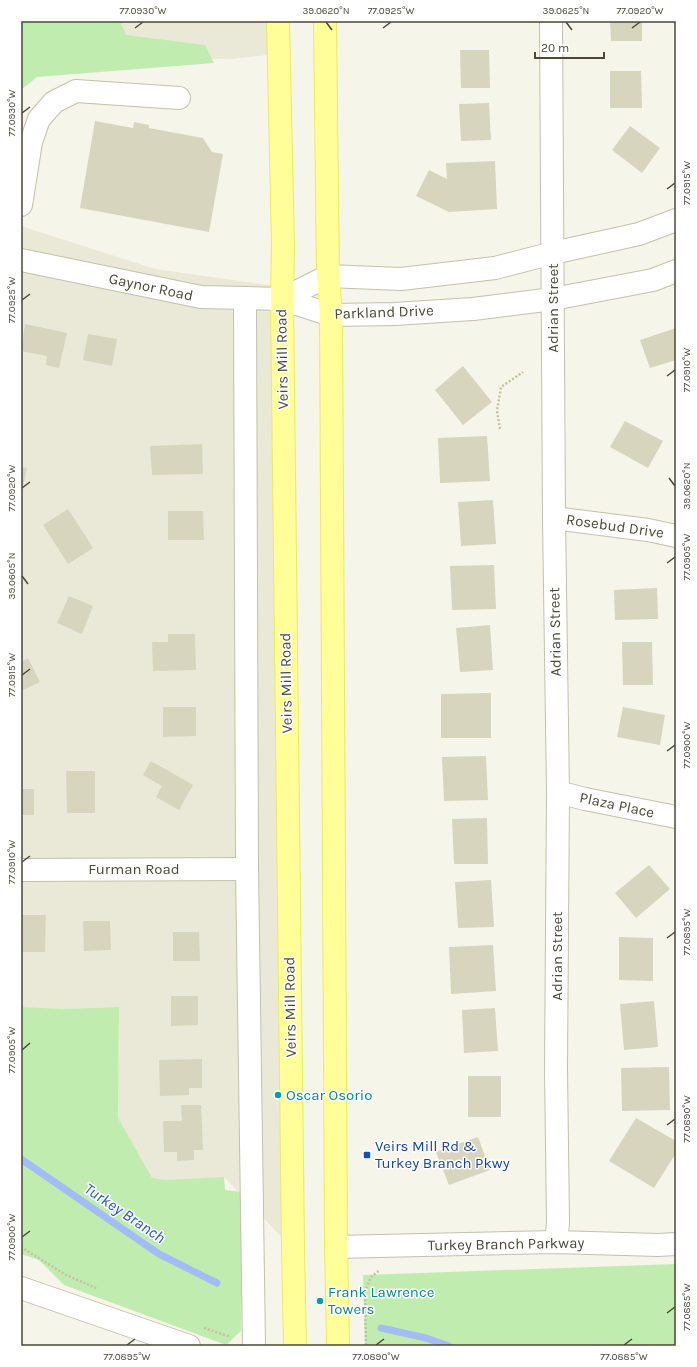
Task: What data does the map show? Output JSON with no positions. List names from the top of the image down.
{
  "streets": {
    "main road": ["Veirs Mill Road"],
    "street": [
      "Gaynor Road",
      "Adrian Street",
      "Parkland Drive",
      "Rosebud Drive",
      "Plaza Place",
      "Furman Road",
      "Turkey Branch Parkway"
    ]
  },
  "crossings": [
    ["Gaynor Road", "Parkland Drive"],
    ["Gaynor Road", "Veirs Mill Road"],
    ["Adrian Street", "Parkland Drive"],
    ["Adrian Street", "Rosebud Drive"],
    ["Adrian Street", "Plaza Place"],
    ["Adrian Street", "Turkey Branch Parkway"],
    ["Parkland Drive", "Veirs Mill Road"]
  ],
  "water": ["Turkey Branch"],
  "places": {
    "other": ["Oscar Osorio", "Frank Lawrence Towers"],
    "transit": ["Veirs Mill Rd & Turkey Branch Pkwy"]
  },
  "scale_bar": "20 m",
  "coordinates": [
    "77.0930°W",
    "39.0620°N",
    "77.0925°W",
    "39.0625°N",
    "77.0920°W",
    "77.0915°W",
    "77.0910°W",
    "77.0905°W",
    "39.0605°N",
    "77.0900°W",
    "77.0895°W",
    "77.0890°W",
    "77.0885°W"
  ]
}
